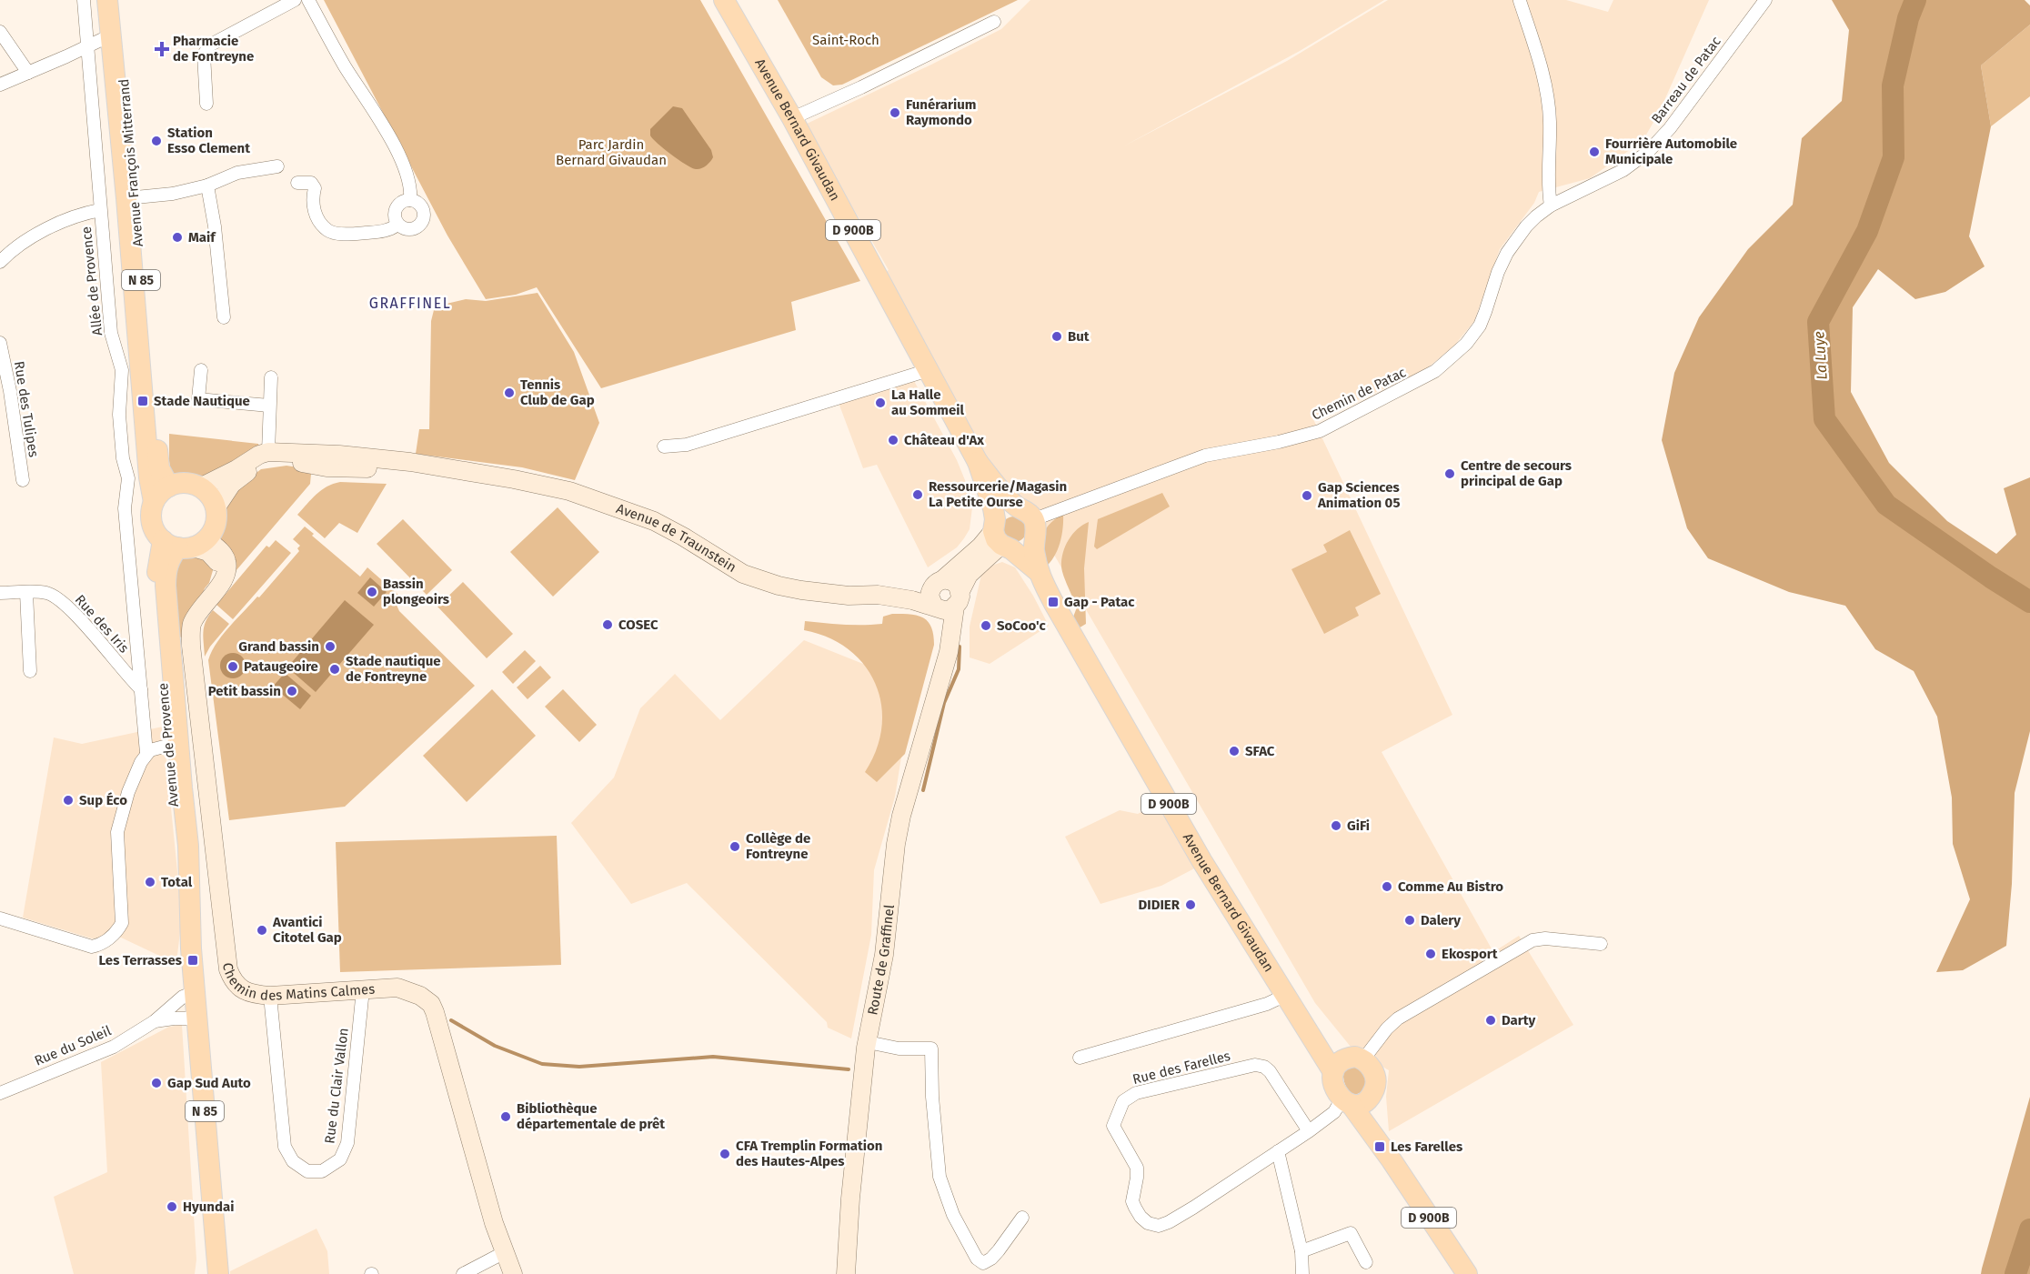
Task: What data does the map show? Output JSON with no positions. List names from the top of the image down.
{
  "streets": {
    "main road": [
      "Avenue Bernard Givaudan",
      "Avenue François Mitterrand",
      "D 900B",
      "N 85",
      "Avenue de Provence"
    ],
    "street": [
      "Barreau de Patac",
      "Allée de Provence",
      "Chemin de Patac",
      "Rue des Tulipes",
      "Avenue de Traunstein",
      "Rue des Iris",
      "Route de Graffinel",
      "Chemin des Matins Calmes",
      "Rue du Soleil",
      "Rue des Farelles",
      "Rue du Clair Vallon"
    ]
  },
  "crossings": [
    ["Barreau de Patac", "Chemin de Patac"],
    ["Avenue Bernard Givaudan", "D 900B"],
    ["Avenue François Mitterrand", "N 85"],
    ["Avenue François Mitterrand", "Allée de Provence"],
    ["Avenue François Mitterrand", "Avenue de Traunstein"],
    ["Avenue François Mitterrand", "Avenue de Provence"],
    ["Avenue François Mitterrand", "Chemin des Matins Calmes"],
    ["D 900B", "Chemin de Patac"],
    ["N 85", "Avenue de Traunstein"],
    ["N 85", "Avenue de Provence"],
    ["N 85", "Chemin des Matins Calmes"],
    ["Allée de Provence", "Rue des Iris"],
    ["Avenue de Traunstein", "Avenue de Provence"],
    ["Avenue de Traunstein", "Route de Graffinel"],
    ["Avenue de Traunstein", "Chemin des Matins Calmes"],
    ["Avenue de Provence", "Chemin des Matins Calmes"],
    ["Avenue de Provence", "Rue du Soleil"],
    ["Chemin des Matins Calmes", "Rue du Clair Vallon"]
  ],
  "districts": ["GRAFFINEL"],
  "water": ["La Luye"],
  "parks": ["Saint-Roch", "Parc Jardin Bernard Givaudan"],
  "places": {
    "health": ["Pharmacie de Fontreyne"],
    "other": [
      "Funérarium Raymondo",
      "Station Esso Clement",
      "Fourrière Automobile Municipale",
      "Maif",
      "But",
      "Tennis Club de Gap",
      "La Halle au Sommeil",
      "Château d'Ax",
      "Centre de secours principal de Gap",
      "Ressourcerie/Magasin La Petite Ourse",
      "Gap Sciences Animation 05",
      "Bassin plongeoirs",
      "COSEC",
      "SoCoo'c",
      "Grand bassin",
      "Pataugeoire",
      "Stade nautique de Fontreyne",
      "Petit bassin",
      "SFAC",
      "Sup Éco",
      "GiFi",
      "Collège de Fontreyne",
      "Total",
      "Comme Au Bistro",
      "DIDIER",
      "Dalery",
      "Avantici Citotel Gap",
      "Ekosport",
      "Darty",
      "Gap Sud Auto",
      "Bibliothèque départementale de prêt",
      "CFA Tremplin Formation des Hautes-Alpes",
      "Hyundai"
    ],
    "transit": [
      "Stade Nautique",
      "Gap - Patac",
      "Les Terrasses",
      "Les Farelles"
    ]
  }
}
